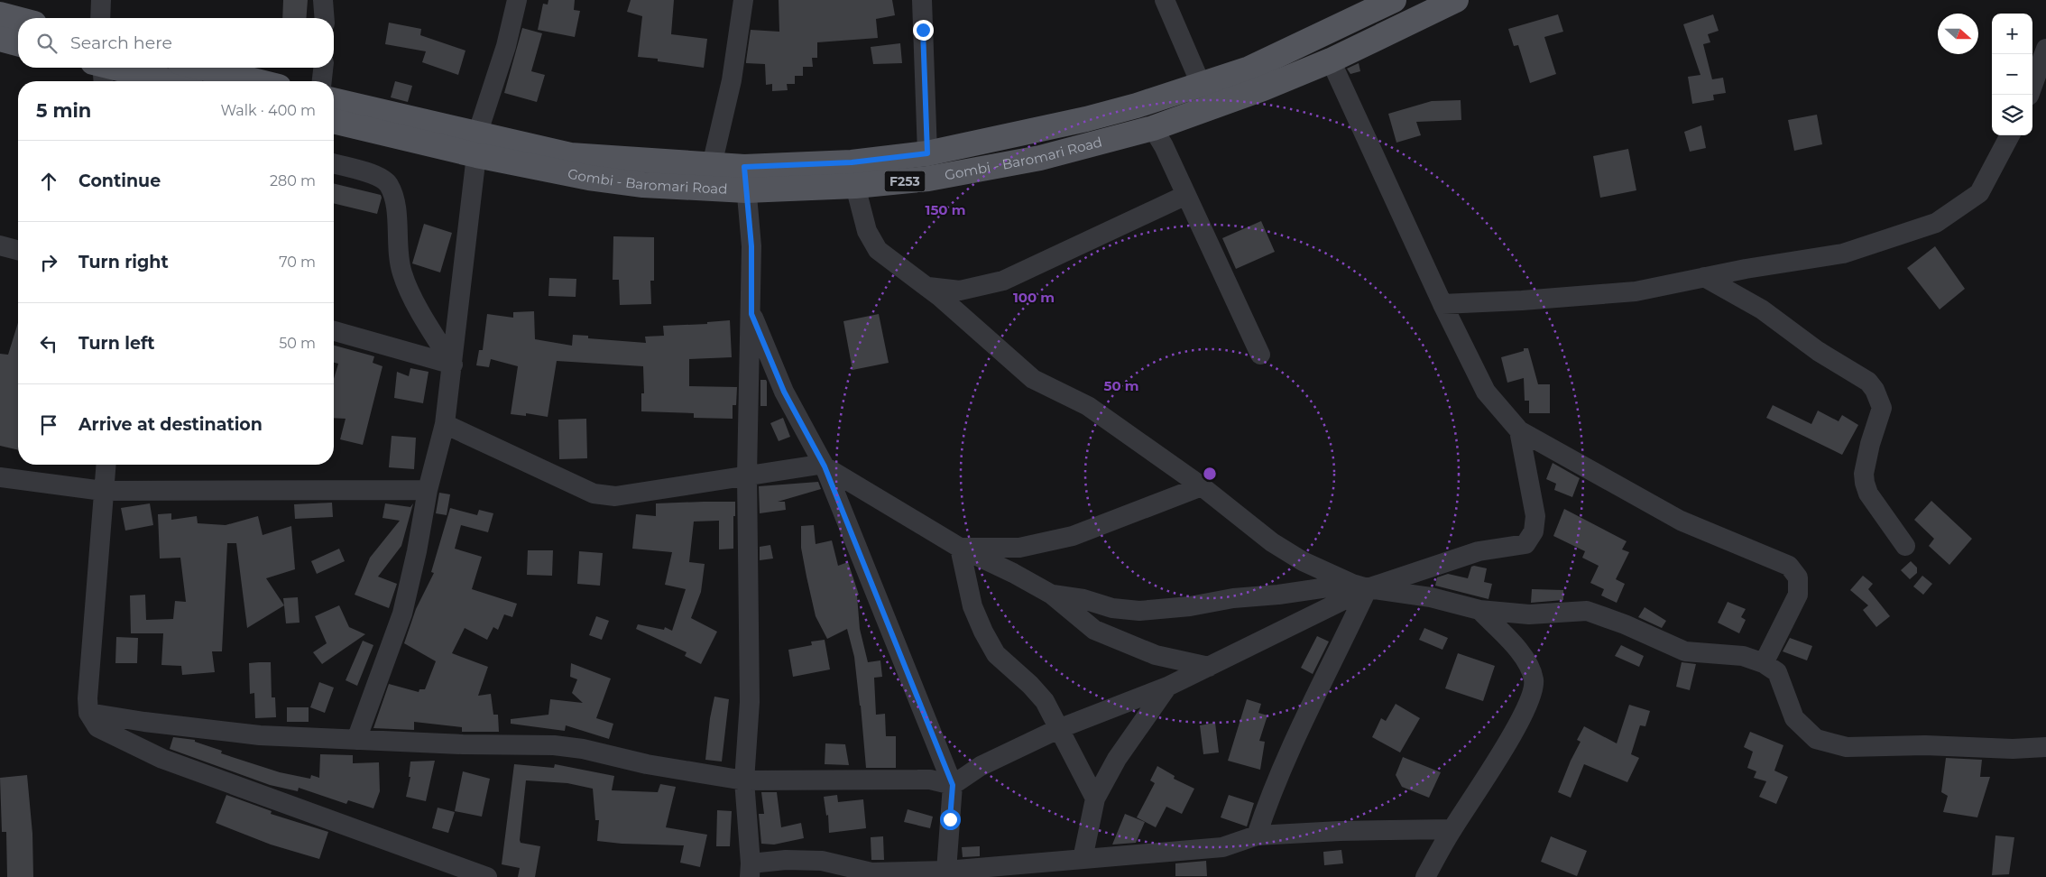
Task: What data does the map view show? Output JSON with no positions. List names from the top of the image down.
{
  "streets": {
    "main road": ["Gombi - Baromari Road", "F253"]
  },
  "north": "right",
  "page": {
    "map_buttons": ["+", "−"],
    "search": "Search here",
    "heading": ["5 min", "Walk · 400 m"],
    "list": [
      ["Continue", "280 m"],
      ["Turn right", "70 m"],
      ["Turn left", "50 m"],
      "Arrive at destination"
    ]
  },
  "rings": ["150 m", "100 m", "50 m"]
}
